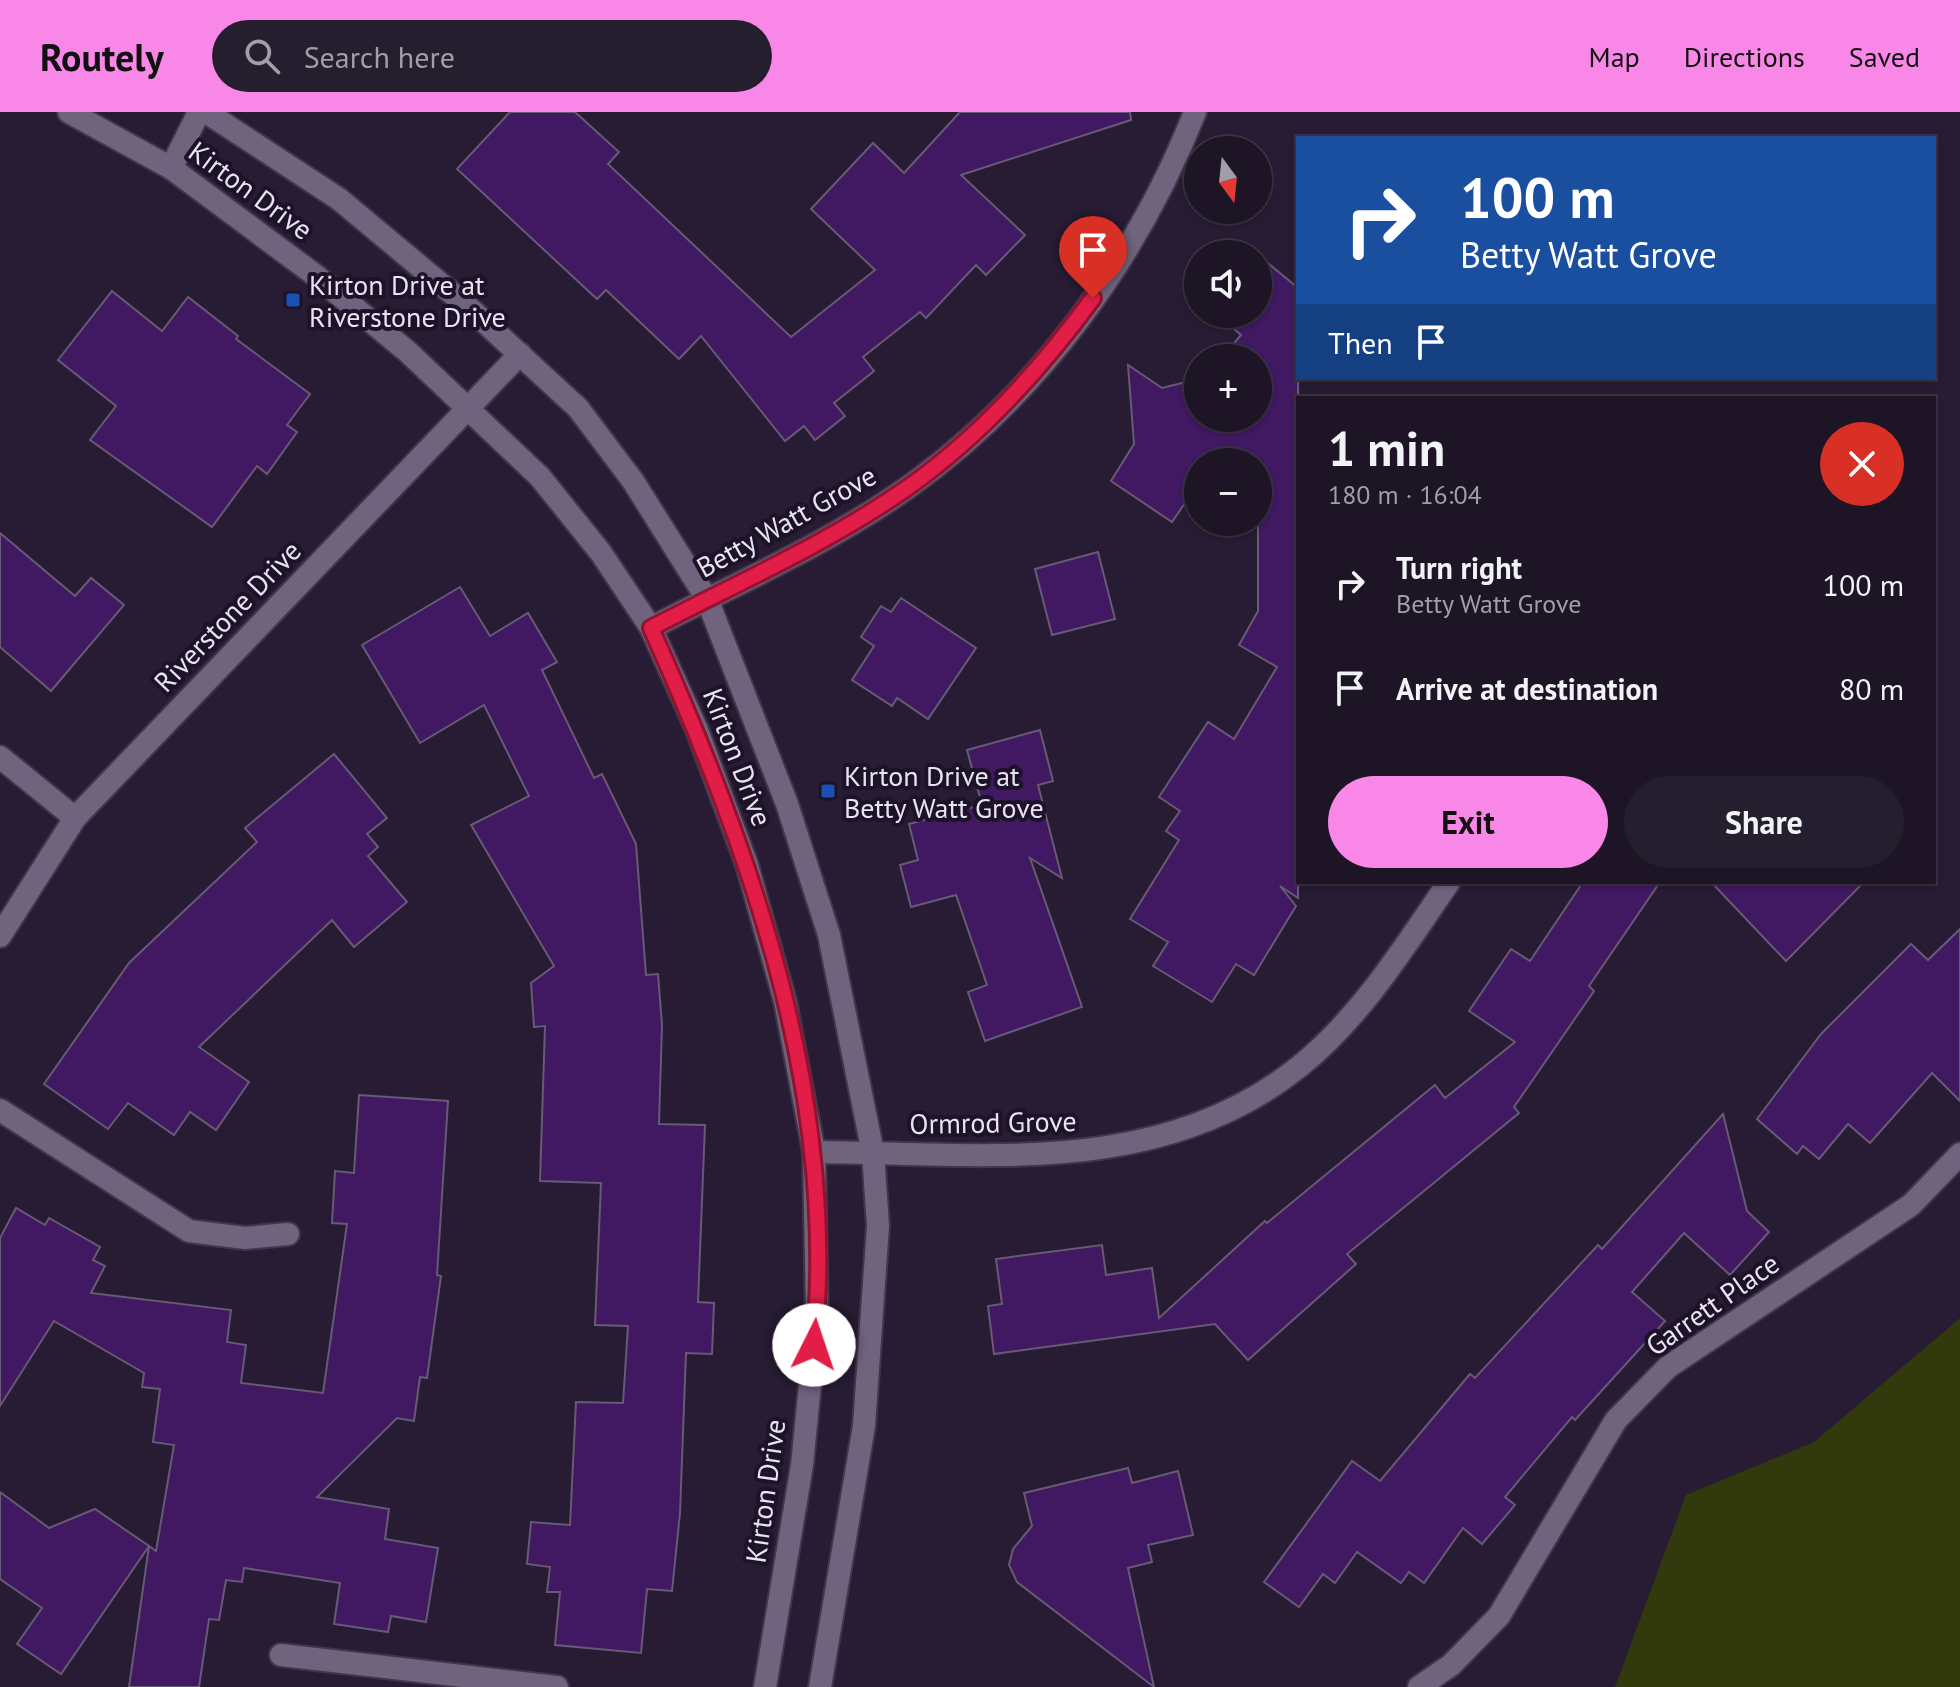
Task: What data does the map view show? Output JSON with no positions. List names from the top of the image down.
{
  "streets": {
    "street": [
      "Kirton Drive",
      "Betty Watt Grove",
      "Riverstone Drive",
      "Ormrod Grove",
      "Garrett Place"
    ]
  },
  "crossings": [
    ["Kirton Drive", "Betty Watt Grove"],
    ["Kirton Drive", "Riverstone Drive"],
    ["Kirton Drive", "Ormrod Grove"]
  ],
  "places": {
    "transit": ["Kirton Drive at Riverstone Drive", "Kirton Drive at Betty Watt Grove"]
  },
  "north": "bottom",
  "page": {
    "header": "Routely",
    "search": "Search here",
    "nav": ["Map", "Directions", "Saved"],
    "map_buttons": ["+", "−"],
    "turn": ["100 m", "Betty Watt Grove"],
    "then": "Then",
    "heading": ["1 min", "180 m · 16:04"],
    "list": [
      {
        "name": "Turn right",
        "note": "Betty Watt Grove",
        "value": "100 m"
      },
      {
        "name": "Arrive at destination",
        "value": "80 m"
      }
    ],
    "buttons": ["Exit", "Share"]
  }
}
